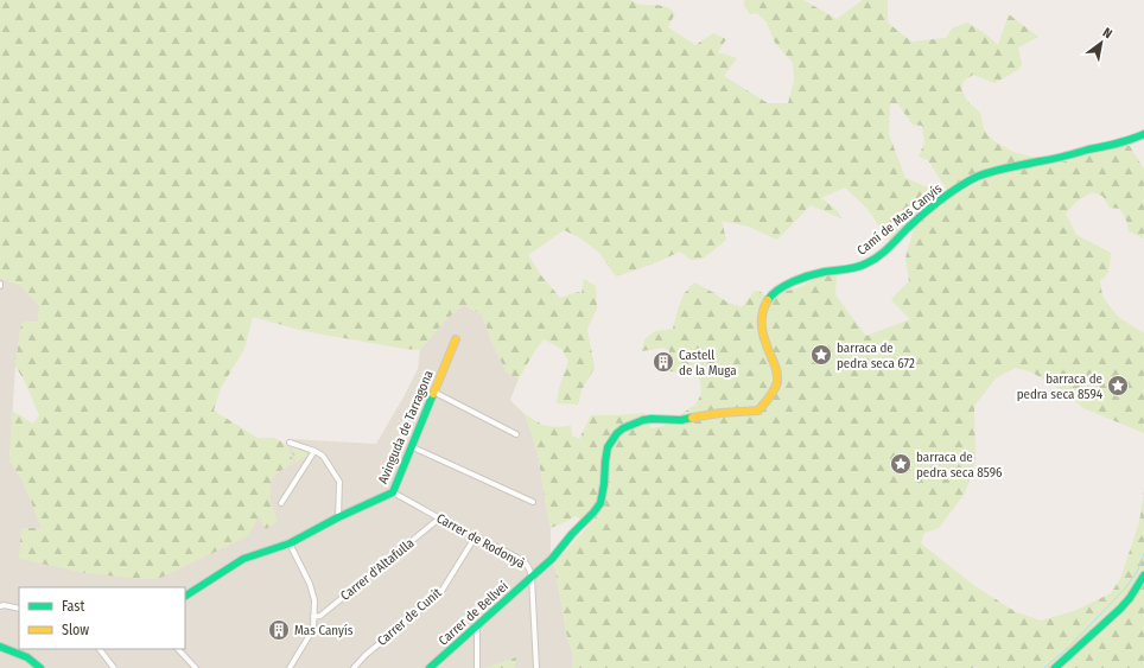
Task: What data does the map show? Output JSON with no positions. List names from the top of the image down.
{
  "streets": {
    "street": [
      "Camí de Mas Canyís",
      "Avinguda de Tarragona",
      "Carrer de Rodonyà",
      "Carrer d'Altafulla",
      "Carrer de Bellvei",
      "Carrer de Cunit"
    ]
  },
  "crossings": [
    ["Camí de Mas Canyís", "Carrer de Rodonyà"],
    ["Camí de Mas Canyís", "Carrer de Bellvei"],
    ["Avinguda de Tarragona", "Carrer de Rodonyà"],
    ["Carrer de Rodonyà", "Carrer d'Altafulla"],
    ["Carrer de Rodonyà", "Carrer de Bellvei"],
    ["Carrer de Rodonyà", "Carrer de Cunit"]
  ],
  "places": {
    "place": ["barraca de pedra seca 672", "barraca de pedra seca 8594", "barraca de pedra seca 8596"],
    "building": ["Castell de la Muga", "Mas Canyís"]
  },
  "legend": ["Fast", "Slow"],
  "north": "top right"
}
